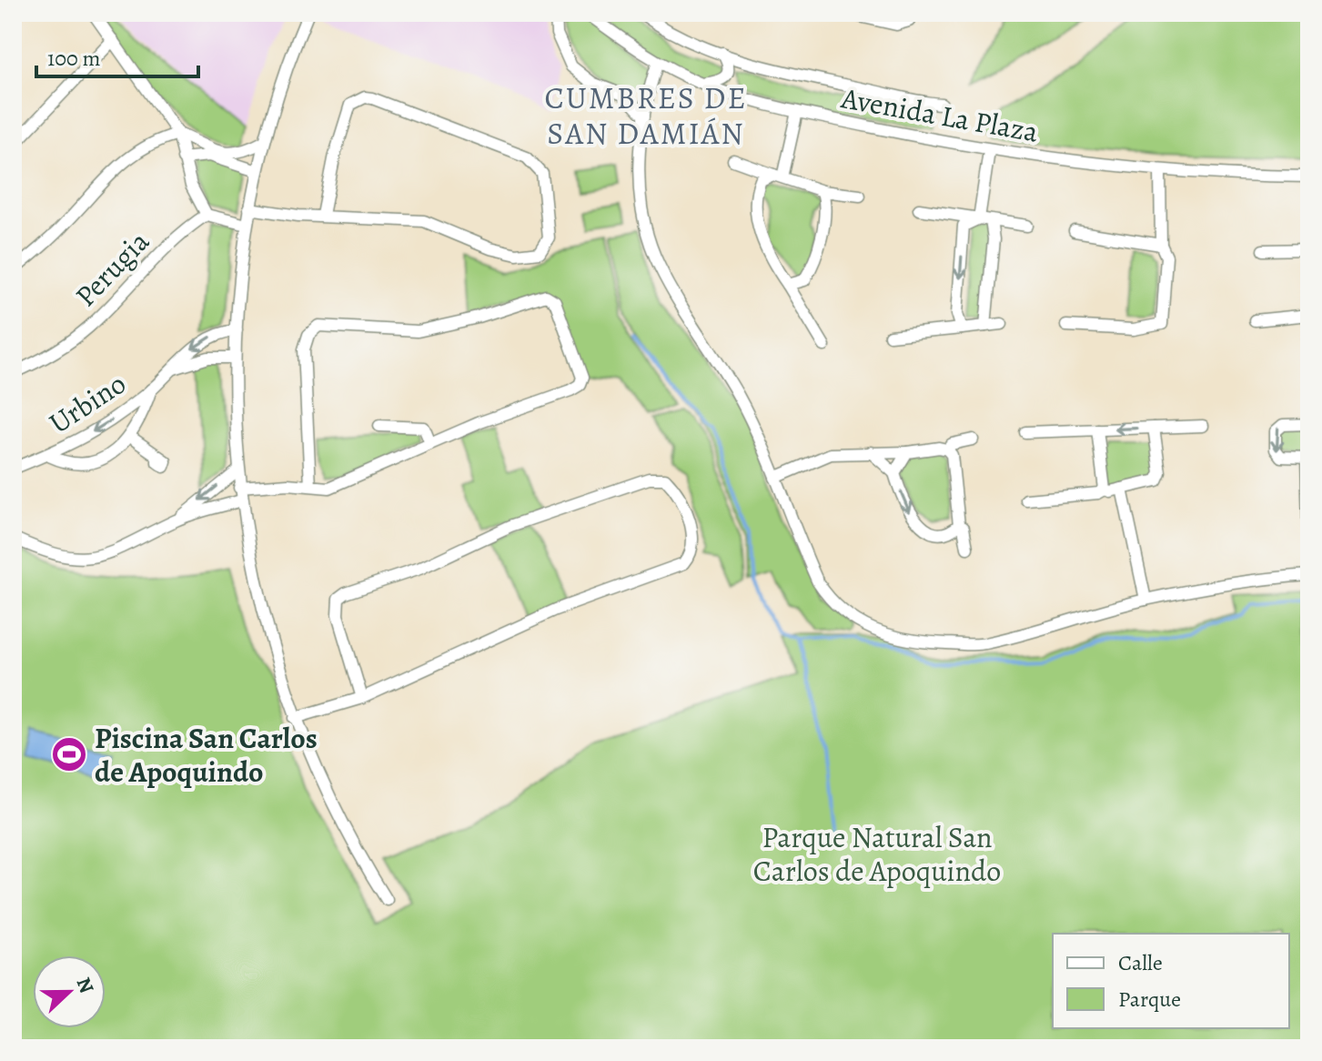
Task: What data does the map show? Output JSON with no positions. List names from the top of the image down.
{
  "streets": {
    "street": ["Avenida La Plaza", "Perugia", "Urbino"]
  },
  "districts": ["CUMBRES DE SAN DAMIÁN"],
  "parks": ["Parque Natural San Carlos de Apoquindo"],
  "places": {
    "sports": ["Piscina San Carlos de Apoquindo"]
  },
  "legend": ["Calle", "Parque"],
  "scale_bar": "100 m",
  "north": "right"
}
